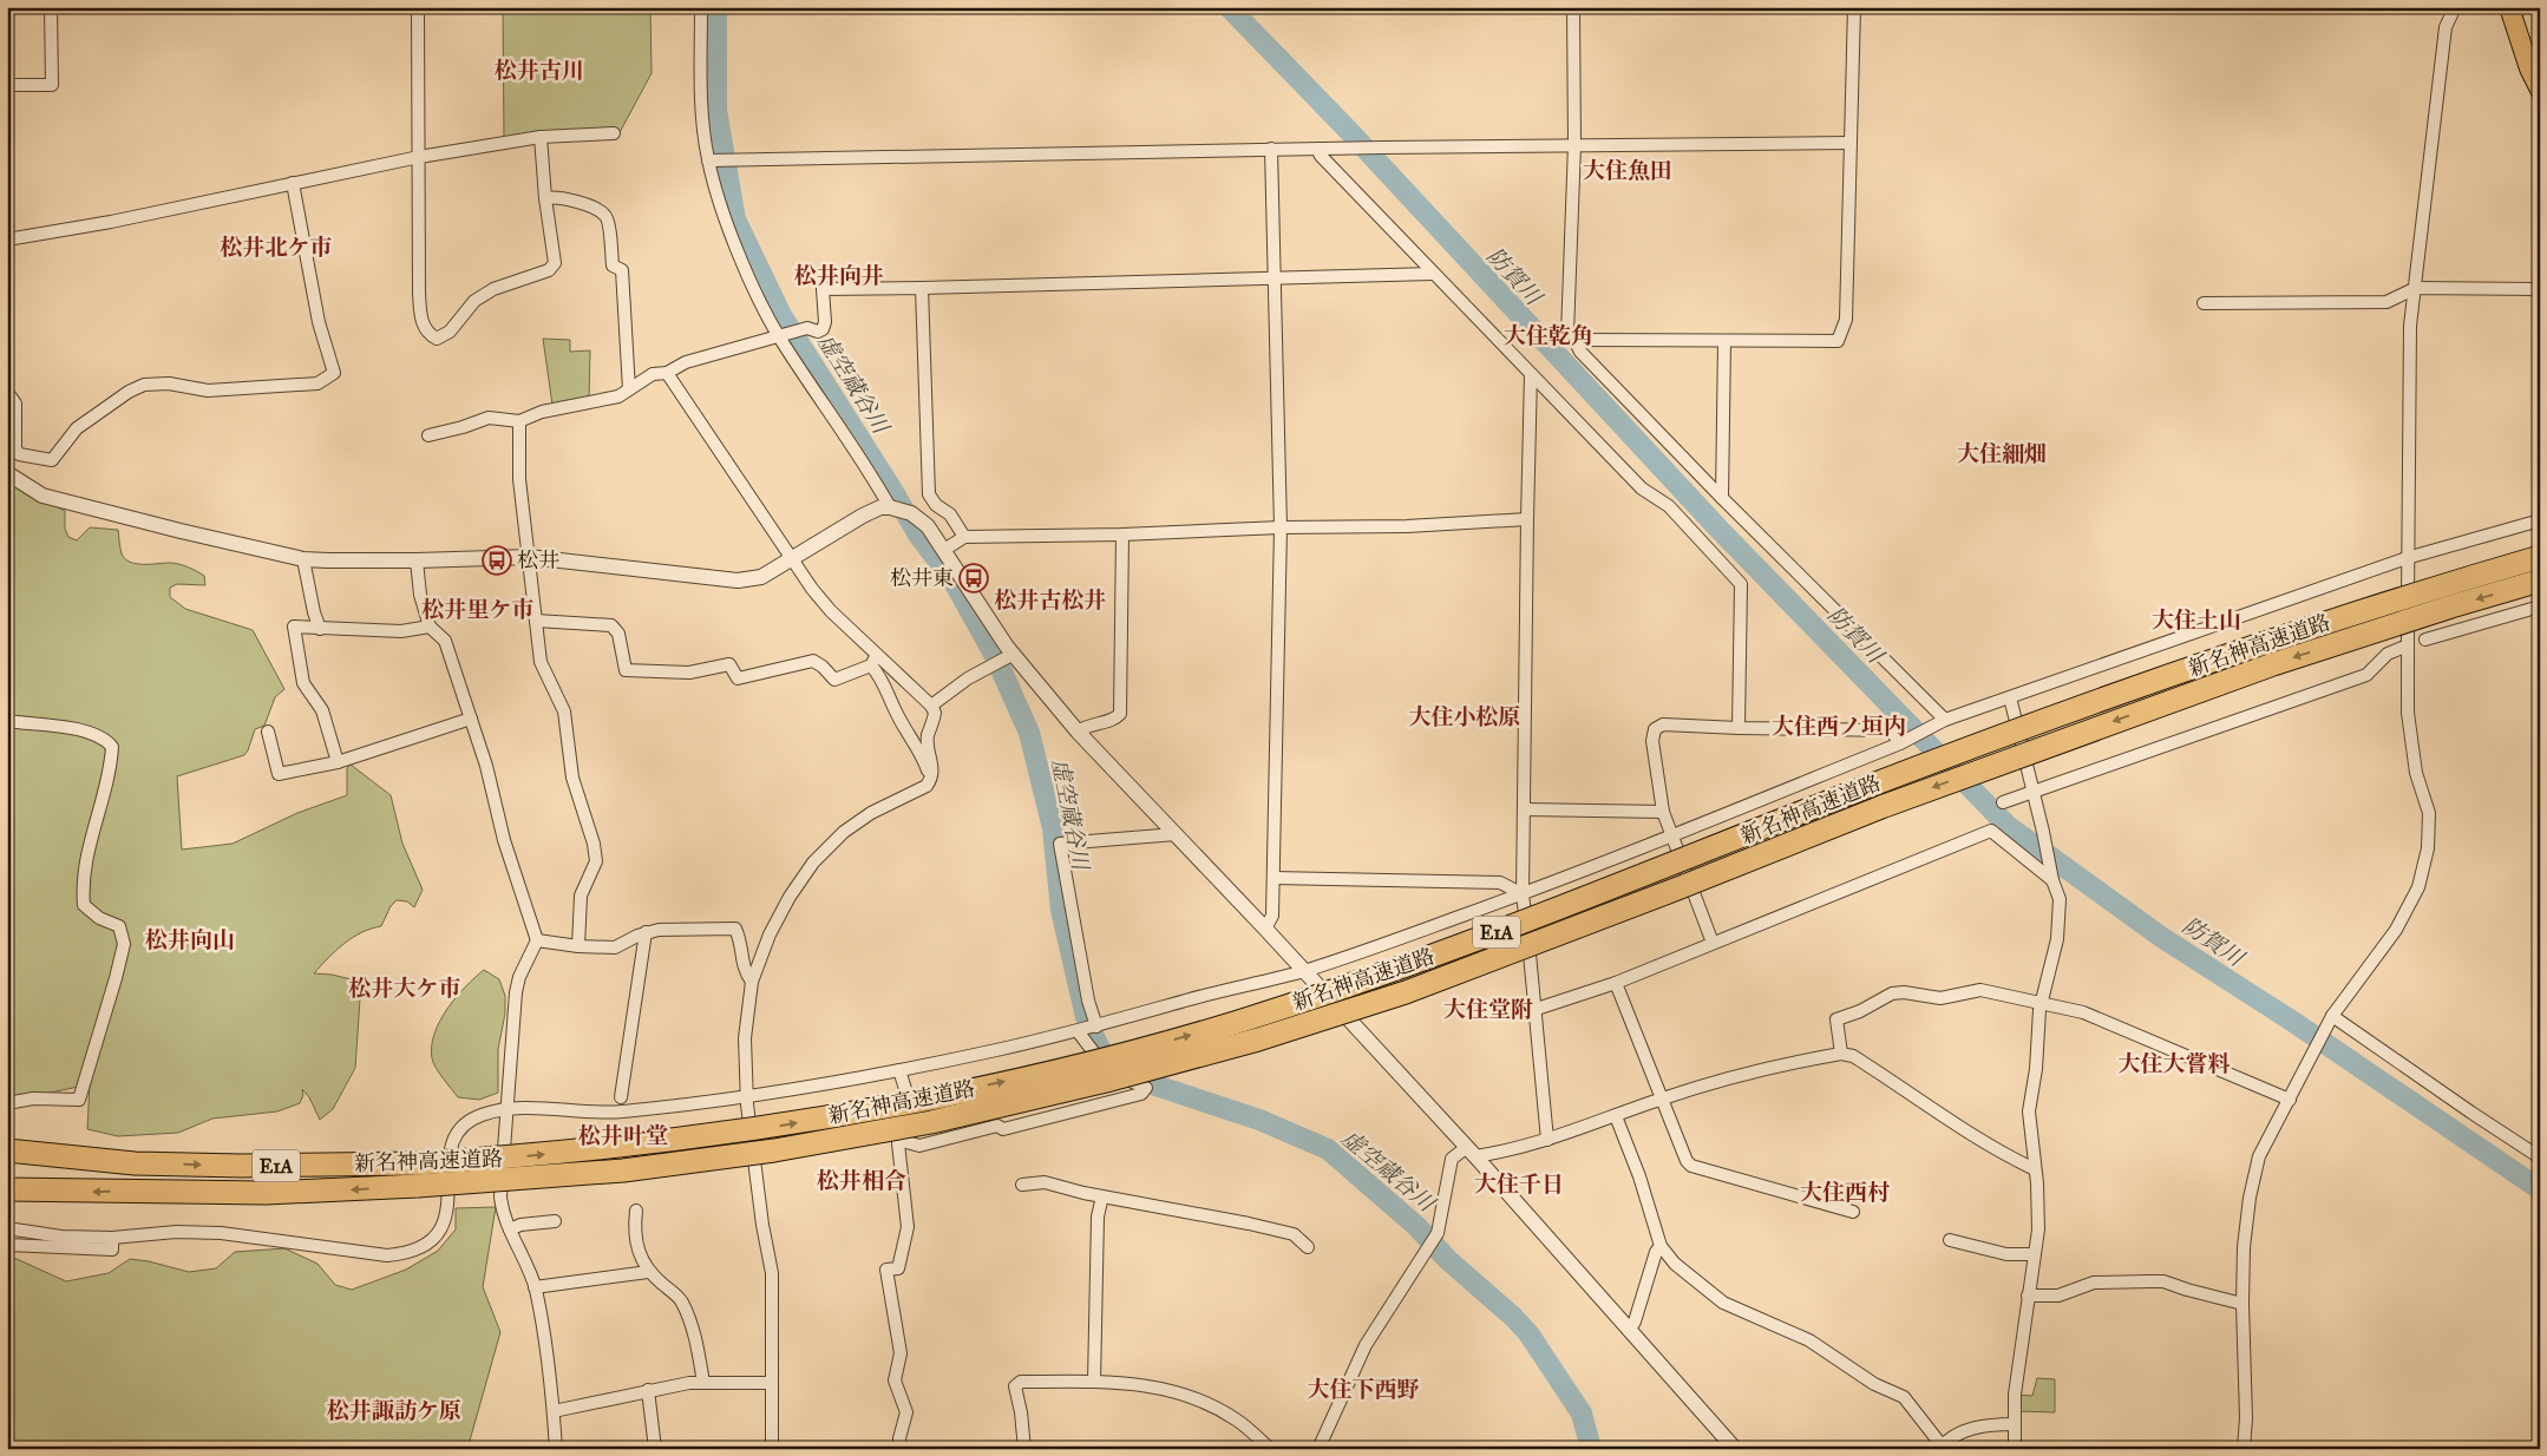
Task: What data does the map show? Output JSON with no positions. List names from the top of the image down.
{
  "streets": {
    "highway": ["新名神高速道路", "E1A"]
  },
  "districts": [
    "松井古川",
    "大住魚田",
    "松井北ケ市",
    "松井向井",
    "大住乾角",
    "大住細畑",
    "松井古松井",
    "松井里ケ市",
    "大住土山",
    "大住小松原",
    "大住西ノ垣内",
    "松井向山",
    "松井大ケ市",
    "大住堂附",
    "大住大嘗料",
    "松井叶堂",
    "松井相合",
    "大住千日",
    "大住西村",
    "大住下西野",
    "松井諏訪ケ原"
  ],
  "water": ["防賀川", "虚空蔵谷川"],
  "places": {
    "bus stop": ["松井", "松井東"]
  }
}
